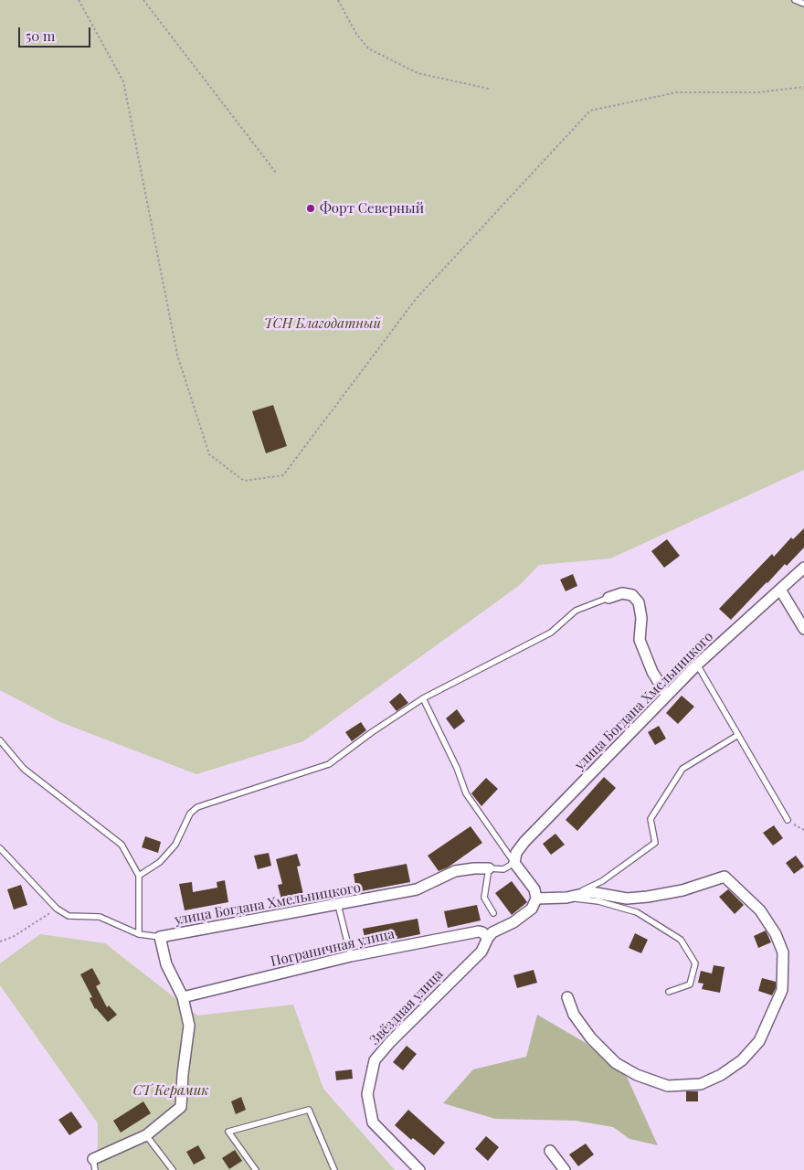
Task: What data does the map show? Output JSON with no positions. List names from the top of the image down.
{
  "streets": {
    "street": ["улица Богдана Хмельницкого", "Пограничная улица", "Звёздная улица"]
  },
  "crossings": [
    ["улица Богдана Хмельницкого", "Пограничная улица"],
    ["Пограничная улица", "Звёздная улица"]
  ],
  "parks": ["ТСН Благодатный", "СТ Керамик"],
  "places": ["Форт Северный"],
  "scale_bar": "50 m"
}
